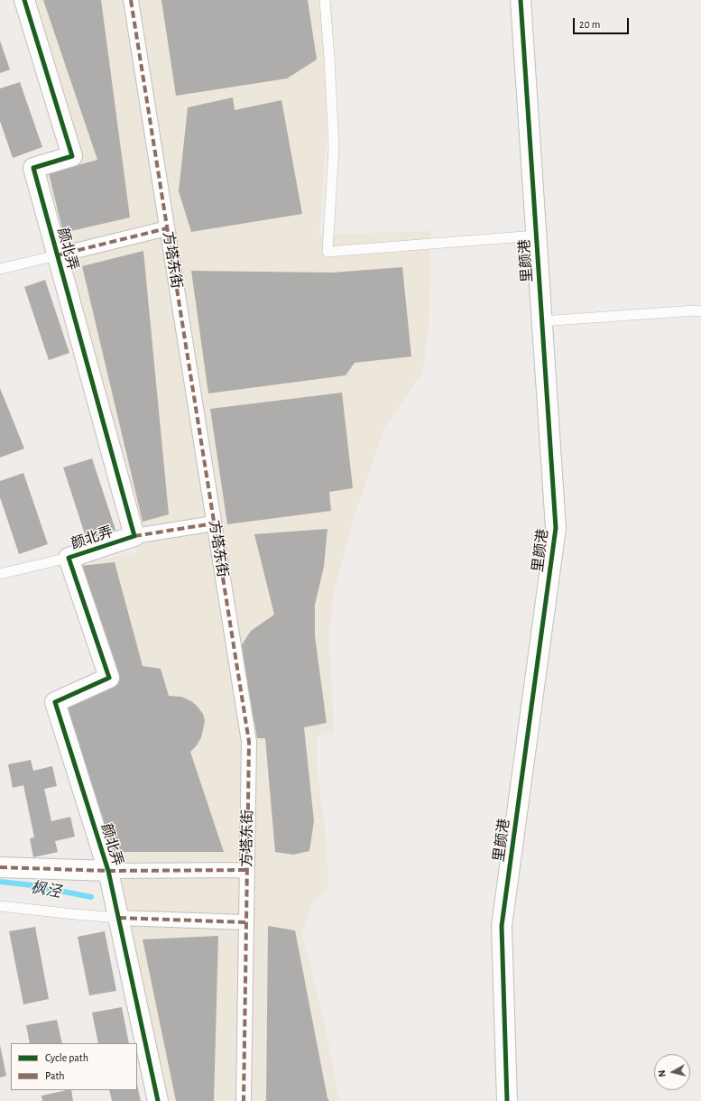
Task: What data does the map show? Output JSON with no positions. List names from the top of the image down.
{
  "streets": {
    "street": ["颜北弄", "方塔东街", "里颜港"]
  },
  "water": ["枫泾"],
  "legend": ["Cycle path", "Path"],
  "scale_bar": "20 m",
  "north": "left"
}
